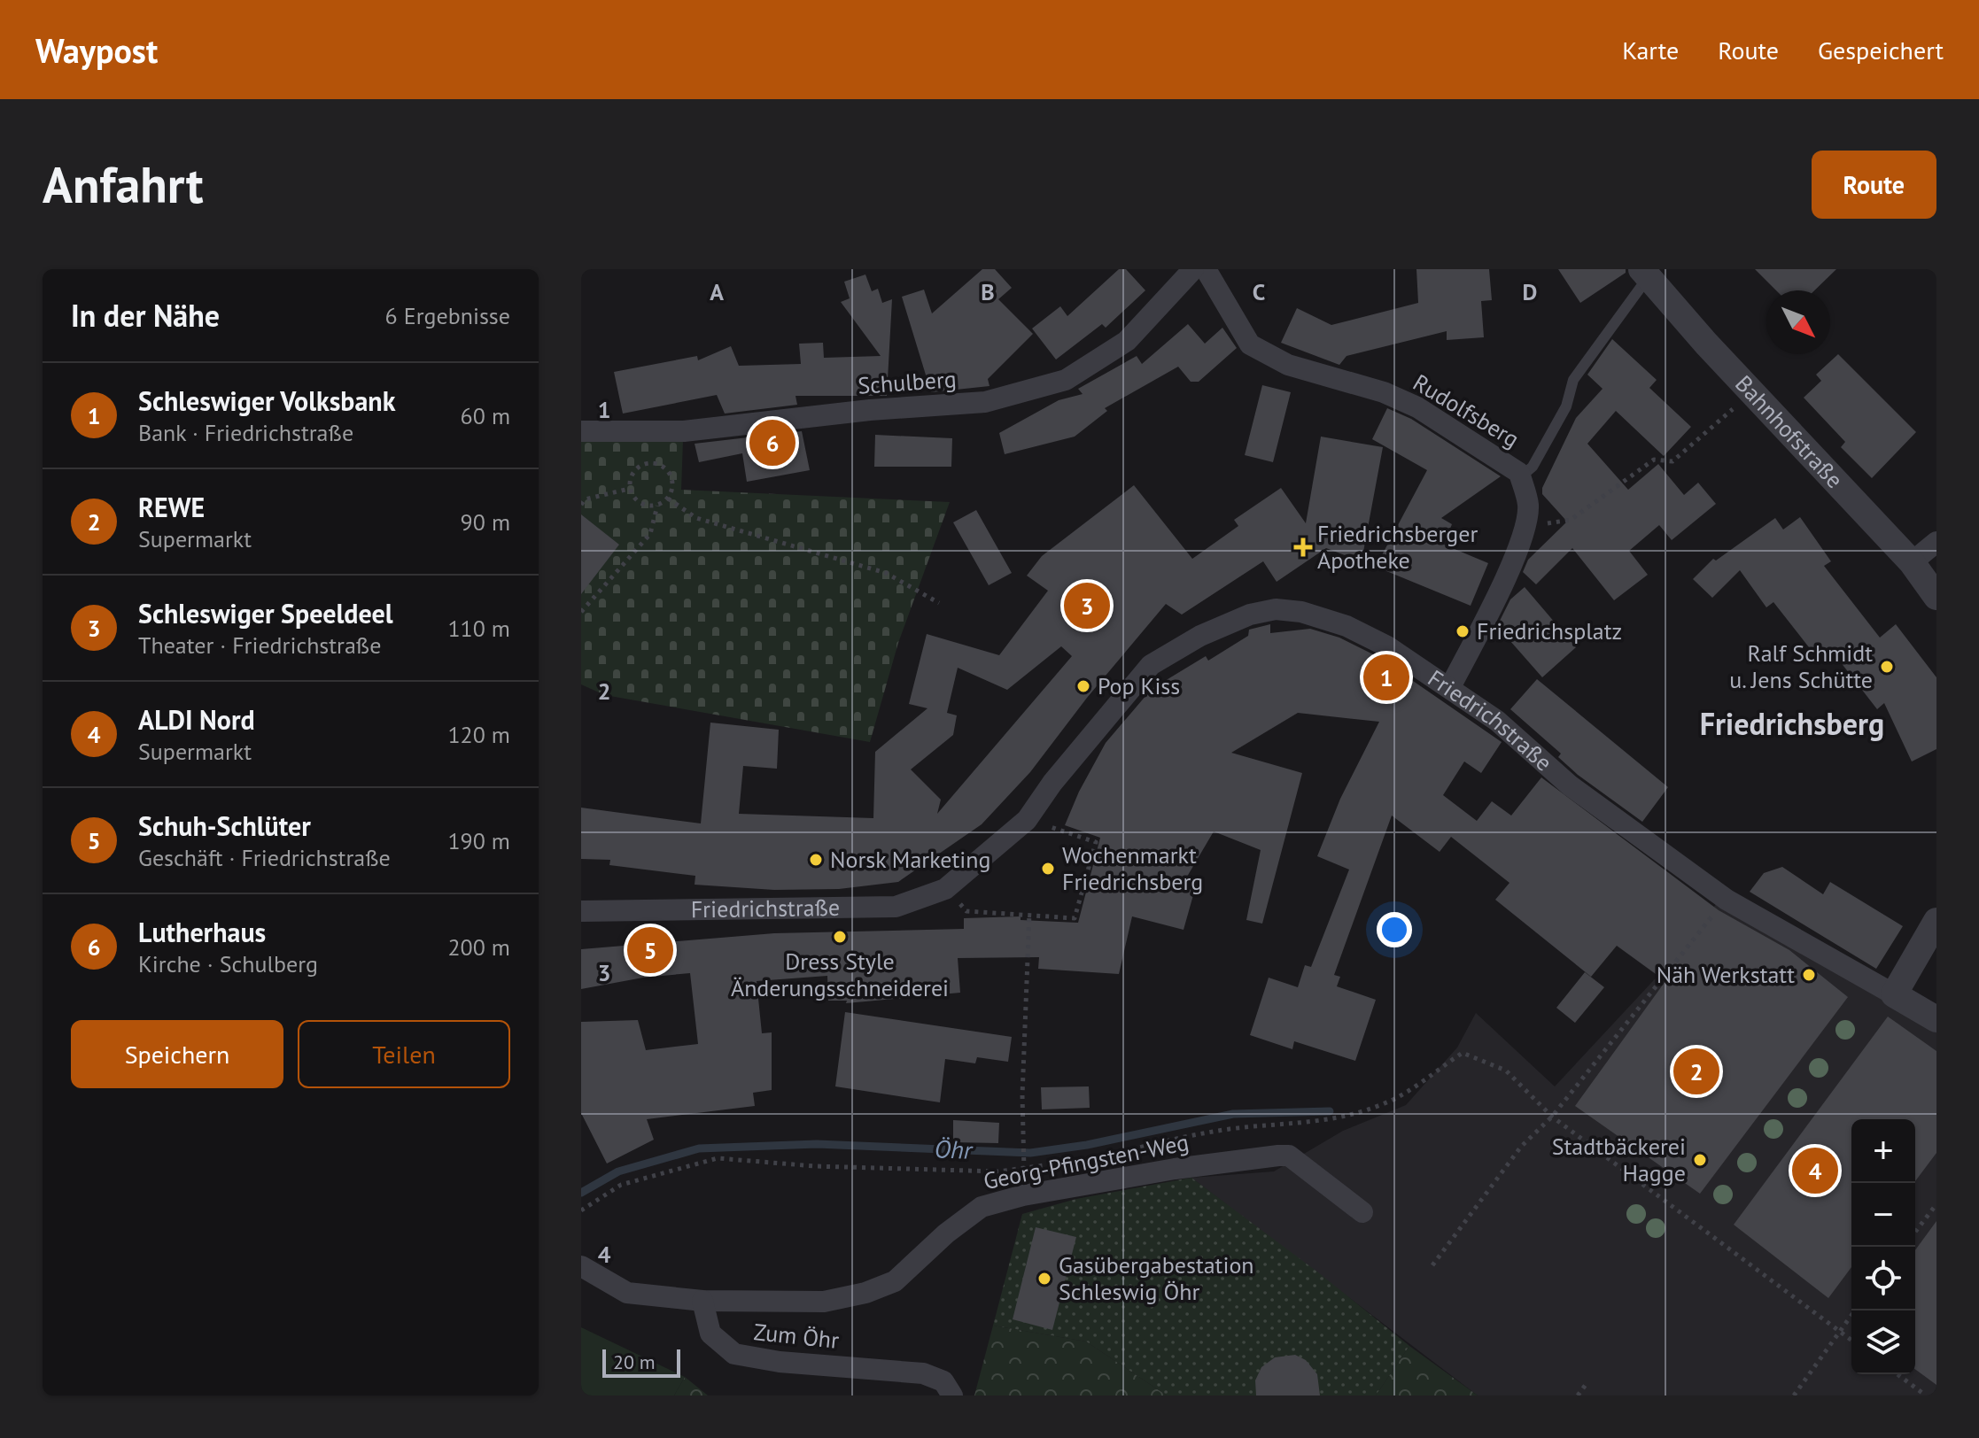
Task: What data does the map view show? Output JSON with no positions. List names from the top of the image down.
{
  "streets": {
    "street": [
      "Schulberg",
      "Rudolfsberg",
      "Bahnhofstraße",
      "Friedrichstraße",
      "Georg-Pfingsten-Weg",
      "Zum Öhr"
    ]
  },
  "crossings": [
    ["Rudolfsberg", "Friedrichstraße"],
    ["Georg-Pfingsten-Weg", "Zum Öhr"]
  ],
  "districts": ["Friedrichsberg"],
  "water": ["Öhr"],
  "places": {
    "health": ["Friedrichsberger Apotheke"],
    "other": [
      "Friedrichsplatz",
      "Ralf Schmidt u. Jens Schütte",
      "Pop Kiss",
      "Norsk Marketing",
      "Wochenmarkt Friedrichsberg",
      "Dress Style Änderungsschneiderei",
      "Näh Werkstatt",
      "Stadtbäckerei Hagge",
      "Gasübergabestation Schleswig Öhr"
    ]
  },
  "scale_bar": "20 m",
  "north": "bottom right",
  "page": {
    "header": "Waypost",
    "nav": ["Karte", "Route", "Gespeichert"],
    "buttons": [
      "Route",
      ["Speichern", "Teilen"]
    ],
    "title": "Anfahrt",
    "heading": ["In der Nähe", "6 Ergebnisse"],
    "list": [
      {
        "mark": "1",
        "name": "Schleswiger Volksbank",
        "note": "Bank · Friedrichstraße",
        "value": "60 m"
      },
      {
        "mark": "2",
        "name": "REWE",
        "note": "Supermarkt",
        "value": "90 m"
      },
      {
        "mark": "3",
        "name": "Schleswiger Speeldeel",
        "note": "Theater · Friedrichstraße",
        "value": "110 m"
      },
      {
        "mark": "4",
        "name": "ALDI Nord",
        "note": "Supermarkt",
        "value": "120 m"
      },
      {
        "mark": "5",
        "name": "Schuh-Schlüter",
        "note": "Geschäft · Friedrichstraße",
        "value": "190 m"
      },
      {
        "mark": "6",
        "name": "Lutherhaus",
        "note": "Kirche · Schulberg",
        "value": "200 m"
      }
    ],
    "pins": [
      "6",
      "3",
      "1",
      "5",
      "2",
      "4"
    ],
    "map_buttons": ["+", "−"],
    "scale": "20 m"
  },
  "grid": {
    "columns": [
      "A",
      "B",
      "C",
      "D"
    ],
    "rows": [
      "1",
      "2",
      "3",
      "4"
    ]
  }
}
